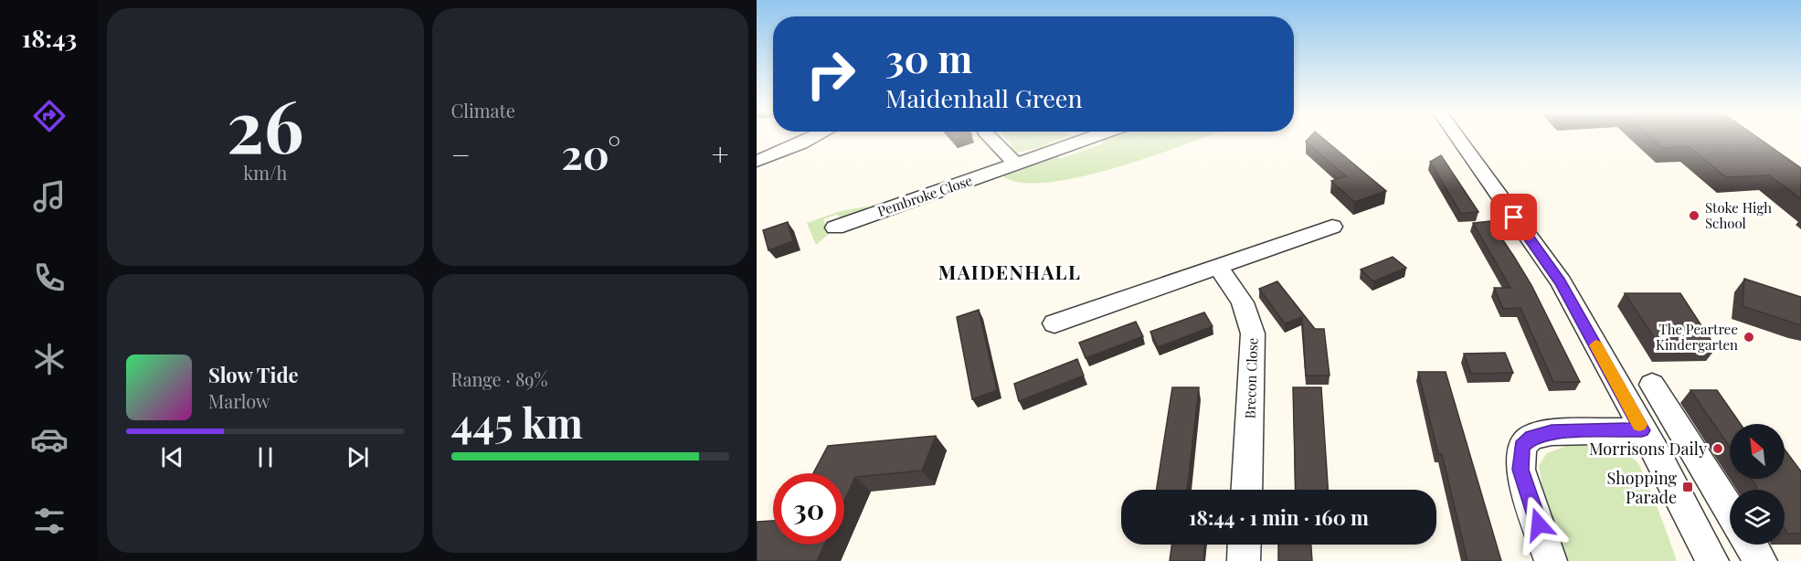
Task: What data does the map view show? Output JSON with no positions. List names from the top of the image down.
{
  "streets": {
    "street": ["Pembroke Close", "Brecon Close"]
  },
  "districts": ["MAIDENHALL"],
  "places": {
    "other": ["Stoke High School", "The Peartree Kindergarten", "Morrisons Daily"],
    "transit": ["Shopping Parade"]
  },
  "north": "top left",
  "page": {
    "tabs": "18:43",
    "tile": [
      ["26", "km/h"],
      "Climate",
      ["Range · 89%", "445 km"]
    ],
    "turn": ["30 m", "Maidenhall Green"],
    "heat": ["−", "20°", "+"],
    "song": ["Slow Tide", "Marlow"],
    "limit": "30",
    "trip": "18:44 · 1 min · 160 m"
  }
}
